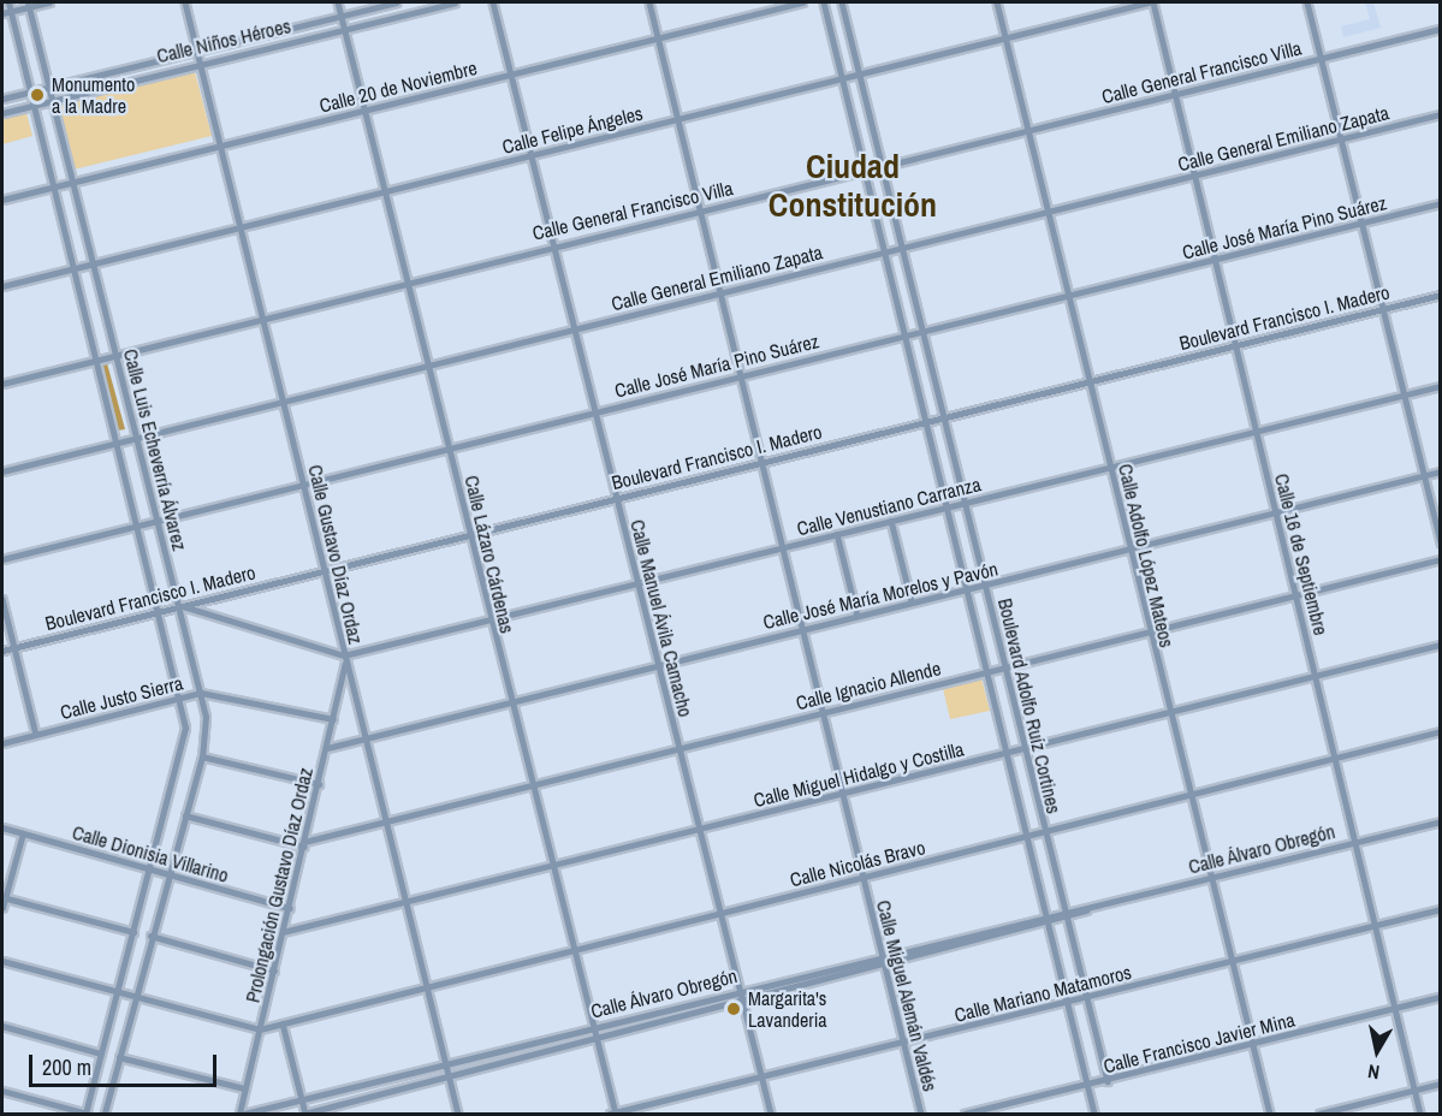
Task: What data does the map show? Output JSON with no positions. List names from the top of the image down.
{
  "streets": {
    "street": [
      "Calle Niños Héroes",
      "Calle General Francisco Villa",
      "Calle 20 de Noviembre",
      "Calle Felipe Ángeles",
      "Calle General Emiliano Zapata",
      "Calle José María Pino Suárez",
      "Boulevard Francisco I. Madero",
      "Calle Luis Echeverría Álvarez",
      "Calle Venustiano Carranza",
      "Calle Gustavo Díaz Ordaz",
      "Calle Lázaro Cárdenas",
      "Calle 16 de Septiembre",
      "Calle Adolfo López Mateos",
      "Calle José María Morelos y Pavón",
      "Calle Manuel Ávila Camacho",
      "Calle Ignacio Allende",
      "Calle Justo Sierra",
      "Boulevard Adolfo Ruíz Cortines",
      "Calle Miguel Hidalgo y Costilla",
      "Calle Álvaro Obregón",
      "Calle Dionisia Villarino",
      "Calle Nicolás Bravo",
      "Prolongación Gustavo Díaz Ordaz",
      "Calle Mariano Matamoros",
      "Calle Miguel Alemán Valdés",
      "Calle Francisco Javier Mina"
    ]
  },
  "crossings": [
    ["Calle Niños Héroes", "Calle Luis Echeverría Álvarez"],
    ["Calle Niños Héroes", "Calle Gustavo Díaz Ordaz"],
    ["Calle Niños Héroes", "Calle Lázaro Cárdenas"],
    ["Calle General Francisco Villa", "Calle Luis Echeverría Álvarez"],
    ["Calle General Francisco Villa", "Calle Gustavo Díaz Ordaz"],
    ["Calle General Francisco Villa", "Calle Lázaro Cárdenas"],
    ["Calle General Francisco Villa", "Calle 16 de Septiembre"],
    ["Calle General Francisco Villa", "Calle Adolfo López Mateos"],
    ["Calle General Francisco Villa", "Calle Manuel Ávila Camacho"],
    ["Calle General Francisco Villa", "Boulevard Adolfo Ruíz Cortines"],
    ["Calle General Francisco Villa", "Calle Miguel Alemán Valdés"],
    ["Calle 20 de Noviembre", "Calle Luis Echeverría Álvarez"],
    ["Calle 20 de Noviembre", "Calle Gustavo Díaz Ordaz"],
    ["Calle 20 de Noviembre", "Calle Lázaro Cárdenas"],
    ["Calle 20 de Noviembre", "Calle Manuel Ávila Camacho"],
    ["Calle 20 de Noviembre", "Calle Miguel Alemán Valdés"],
    ["Calle Felipe Ángeles", "Calle Luis Echeverría Álvarez"],
    ["Calle Felipe Ángeles", "Calle Gustavo Díaz Ordaz"],
    ["Calle Felipe Ángeles", "Calle Lázaro Cárdenas"],
    ["Calle Felipe Ángeles", "Calle 16 de Septiembre"],
    ["Calle Felipe Ángeles", "Calle Adolfo López Mateos"],
    ["Calle Felipe Ángeles", "Calle Manuel Ávila Camacho"],
    ["Calle Felipe Ángeles", "Boulevard Adolfo Ruíz Cortines"],
    ["Calle Felipe Ángeles", "Calle Miguel Alemán Valdés"],
    ["Calle General Emiliano Zapata", "Calle Luis Echeverría Álvarez"],
    ["Calle General Emiliano Zapata", "Calle Gustavo Díaz Ordaz"],
    ["Calle General Emiliano Zapata", "Calle Lázaro Cárdenas"],
    ["Calle General Emiliano Zapata", "Calle 16 de Septiembre"],
    ["Calle General Emiliano Zapata", "Calle Adolfo López Mateos"],
    ["Calle General Emiliano Zapata", "Calle Manuel Ávila Camacho"],
    ["Calle General Emiliano Zapata", "Boulevard Adolfo Ruíz Cortines"],
    ["Calle General Emiliano Zapata", "Calle Miguel Alemán Valdés"],
    ["Calle José María Pino Suárez", "Calle Luis Echeverría Álvarez"],
    ["Calle José María Pino Suárez", "Calle Gustavo Díaz Ordaz"],
    ["Calle José María Pino Suárez", "Calle Lázaro Cárdenas"],
    ["Calle José María Pino Suárez", "Calle 16 de Septiembre"],
    ["Calle José María Pino Suárez", "Calle Adolfo López Mateos"],
    ["Calle José María Pino Suárez", "Calle Manuel Ávila Camacho"],
    ["Calle José María Pino Suárez", "Boulevard Adolfo Ruíz Cortines"],
    ["Calle José María Pino Suárez", "Calle Miguel Alemán Valdés"],
    ["Boulevard Francisco I. Madero", "Calle Luis Echeverría Álvarez"],
    ["Boulevard Francisco I. Madero", "Calle Gustavo Díaz Ordaz"],
    ["Boulevard Francisco I. Madero", "Calle Lázaro Cárdenas"],
    ["Boulevard Francisco I. Madero", "Calle 16 de Septiembre"],
    ["Boulevard Francisco I. Madero", "Calle Adolfo López Mateos"],
    ["Boulevard Francisco I. Madero", "Calle Manuel Ávila Camacho"],
    ["Boulevard Francisco I. Madero", "Boulevard Adolfo Ruíz Cortines"],
    ["Boulevard Francisco I. Madero", "Calle Miguel Alemán Valdés"],
    ["Calle Luis Echeverría Álvarez", "Calle Justo Sierra"],
    ["Calle Luis Echeverría Álvarez", "Calle Dionisia Villarino"],
    ["Calle Venustiano Carranza", "Calle Gustavo Díaz Ordaz"],
    ["Calle Venustiano Carranza", "Calle Lázaro Cárdenas"],
    ["Calle Venustiano Carranza", "Calle 16 de Septiembre"],
    ["Calle Venustiano Carranza", "Calle Adolfo López Mateos"],
    ["Calle Venustiano Carranza", "Calle Manuel Ávila Camacho"],
    ["Calle Venustiano Carranza", "Boulevard Adolfo Ruíz Cortines"],
    ["Calle Venustiano Carranza", "Prolongación Gustavo Díaz Ordaz"],
    ["Calle Venustiano Carranza", "Calle Miguel Alemán Valdés"],
    ["Calle Gustavo Díaz Ordaz", "Calle José María Morelos y Pavón"],
    ["Calle Gustavo Díaz Ordaz", "Calle Ignacio Allende"],
    ["Calle Gustavo Díaz Ordaz", "Calle Miguel Hidalgo y Costilla"],
    ["Calle Gustavo Díaz Ordaz", "Calle Álvaro Obregón"],
    ["Calle Gustavo Díaz Ordaz", "Calle Nicolás Bravo"],
    ["Calle Gustavo Díaz Ordaz", "Prolongación Gustavo Díaz Ordaz"],
    ["Calle Lázaro Cárdenas", "Calle José María Morelos y Pavón"],
    ["Calle Lázaro Cárdenas", "Calle Ignacio Allende"],
    ["Calle Lázaro Cárdenas", "Calle Miguel Hidalgo y Costilla"],
    ["Calle Lázaro Cárdenas", "Calle Álvaro Obregón"],
    ["Calle Lázaro Cárdenas", "Calle Nicolás Bravo"],
    ["Calle Lázaro Cárdenas", "Calle Mariano Matamoros"],
    ["Calle 16 de Septiembre", "Calle José María Morelos y Pavón"],
    ["Calle 16 de Septiembre", "Calle Ignacio Allende"],
    ["Calle 16 de Septiembre", "Calle Miguel Hidalgo y Costilla"],
    ["Calle 16 de Septiembre", "Calle Álvaro Obregón"],
    ["Calle 16 de Septiembre", "Calle Nicolás Bravo"],
    ["Calle 16 de Septiembre", "Calle Mariano Matamoros"],
    ["Calle 16 de Septiembre", "Calle Francisco Javier Mina"],
    ["Calle Adolfo López Mateos", "Calle José María Morelos y Pavón"],
    ["Calle Adolfo López Mateos", "Calle Ignacio Allende"],
    ["Calle Adolfo López Mateos", "Calle Miguel Hidalgo y Costilla"],
    ["Calle Adolfo López Mateos", "Calle Álvaro Obregón"],
    ["Calle Adolfo López Mateos", "Calle Nicolás Bravo"],
    ["Calle Adolfo López Mateos", "Calle Mariano Matamoros"],
    ["Calle Adolfo López Mateos", "Calle Francisco Javier Mina"],
    ["Calle José María Morelos y Pavón", "Calle Manuel Ávila Camacho"],
    ["Calle José María Morelos y Pavón", "Boulevard Adolfo Ruíz Cortines"],
    ["Calle José María Morelos y Pavón", "Prolongación Gustavo Díaz Ordaz"],
    ["Calle José María Morelos y Pavón", "Calle Miguel Alemán Valdés"],
    ["Calle Manuel Ávila Camacho", "Calle Ignacio Allende"],
    ["Calle Manuel Ávila Camacho", "Calle Miguel Hidalgo y Costilla"],
    ["Calle Manuel Ávila Camacho", "Calle Álvaro Obregón"],
    ["Calle Manuel Ávila Camacho", "Calle Nicolás Bravo"],
    ["Calle Manuel Ávila Camacho", "Calle Mariano Matamoros"],
    ["Calle Ignacio Allende", "Boulevard Adolfo Ruíz Cortines"],
    ["Calle Ignacio Allende", "Prolongación Gustavo Díaz Ordaz"],
    ["Calle Ignacio Allende", "Calle Miguel Alemán Valdés"],
    ["Calle Justo Sierra", "Prolongación Gustavo Díaz Ordaz"],
    ["Boulevard Adolfo Ruíz Cortines", "Calle Miguel Hidalgo y Costilla"],
    ["Boulevard Adolfo Ruíz Cortines", "Calle Álvaro Obregón"],
    ["Boulevard Adolfo Ruíz Cortines", "Calle Nicolás Bravo"],
    ["Boulevard Adolfo Ruíz Cortines", "Calle Mariano Matamoros"],
    ["Boulevard Adolfo Ruíz Cortines", "Calle Francisco Javier Mina"],
    ["Calle Miguel Hidalgo y Costilla", "Prolongación Gustavo Díaz Ordaz"],
    ["Calle Miguel Hidalgo y Costilla", "Calle Miguel Alemán Valdés"],
    ["Calle Álvaro Obregón", "Prolongación Gustavo Díaz Ordaz"],
    ["Calle Álvaro Obregón", "Calle Miguel Alemán Valdés"],
    ["Calle Dionisia Villarino", "Prolongación Gustavo Díaz Ordaz"],
    ["Calle Nicolás Bravo", "Prolongación Gustavo Díaz Ordaz"],
    ["Calle Nicolás Bravo", "Calle Miguel Alemán Valdés"],
    ["Calle Mariano Matamoros", "Calle Miguel Alemán Valdés"]
  ],
  "districts": ["Ciudad Constitución"],
  "places": ["Monumento a la Madre", "Margarita's Lavanderia"],
  "scale_bar": "200 m",
  "north": "bottom"
}
